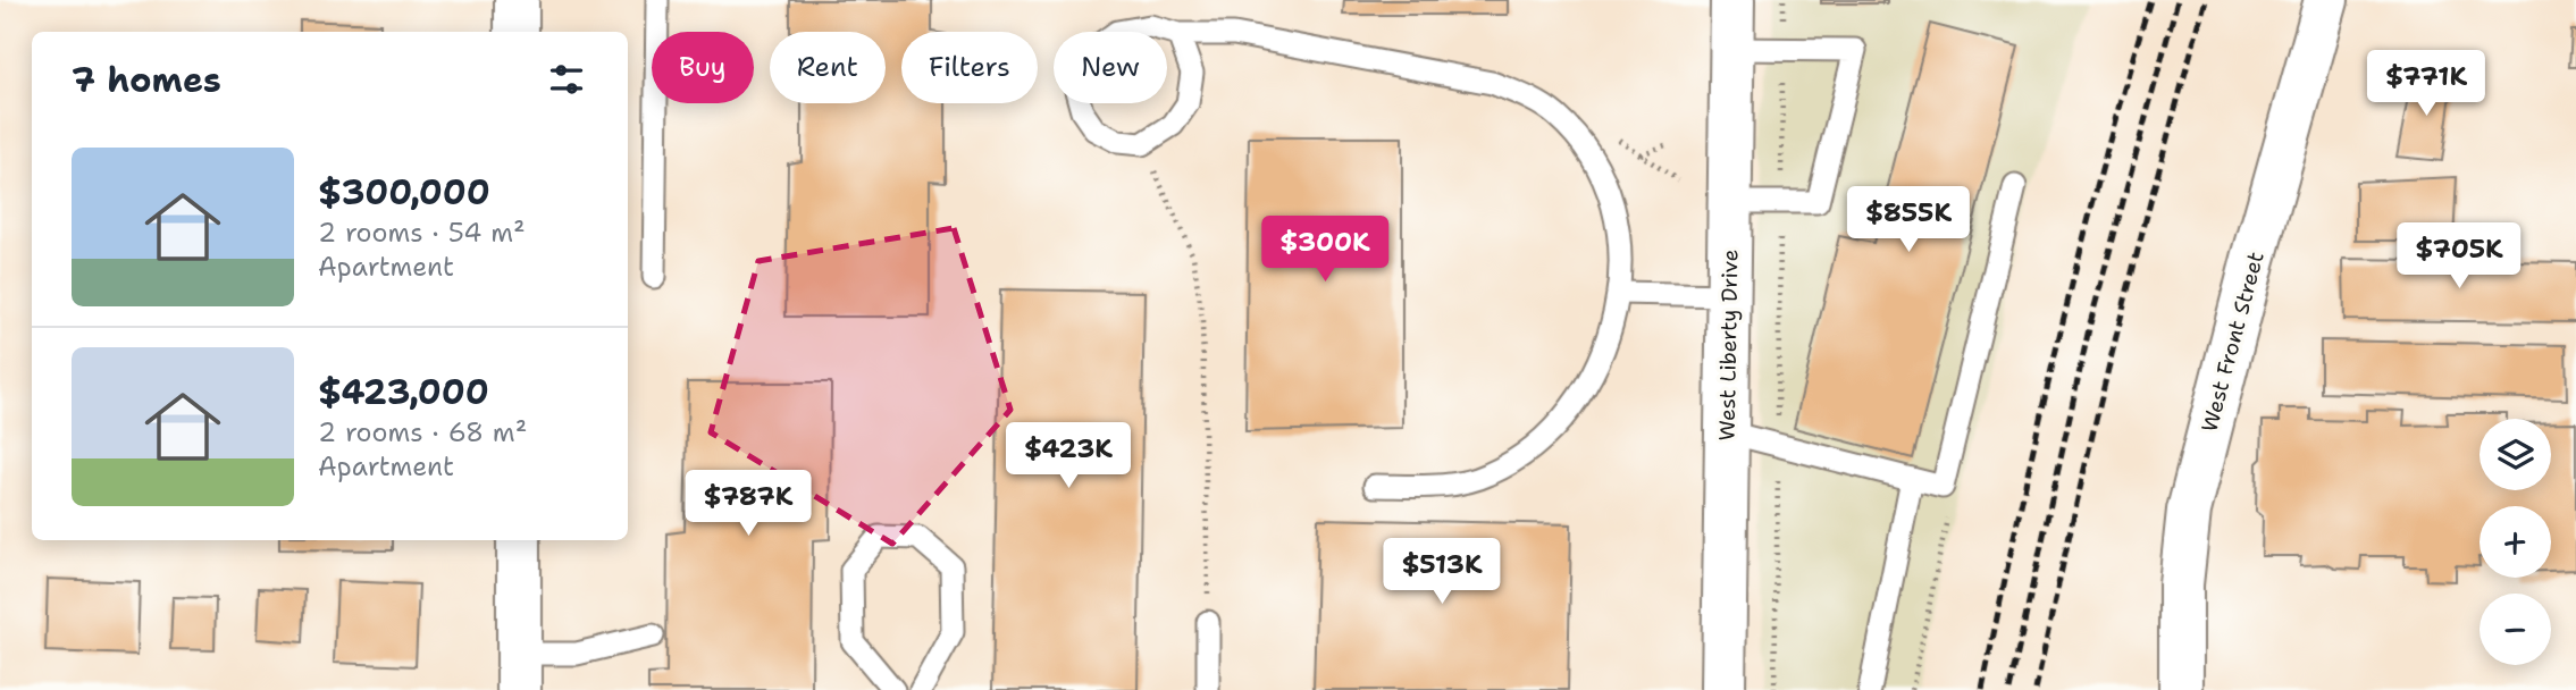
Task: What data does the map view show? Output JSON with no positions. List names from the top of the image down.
{
  "streets": {
    "street": ["West Front Street", "West Liberty Drive"]
  },
  "page": {
    "chip": [
      "Buy",
      "Rent",
      "Filters",
      "New"
    ],
    "heading": "7 homes",
    "price": [
      "$771K",
      "$855K",
      "$300K",
      "$705K",
      "$423K",
      "$787K",
      "$513K"
    ],
    "list": [
      {
        "name": "$300,000",
        "note": "2 rooms · 54 m² · Apartment"
      },
      {
        "name": "$423,000",
        "note": "2 rooms · 68 m² · Apartment"
      }
    ],
    "map_buttons": ["+", "−"]
  }
}
